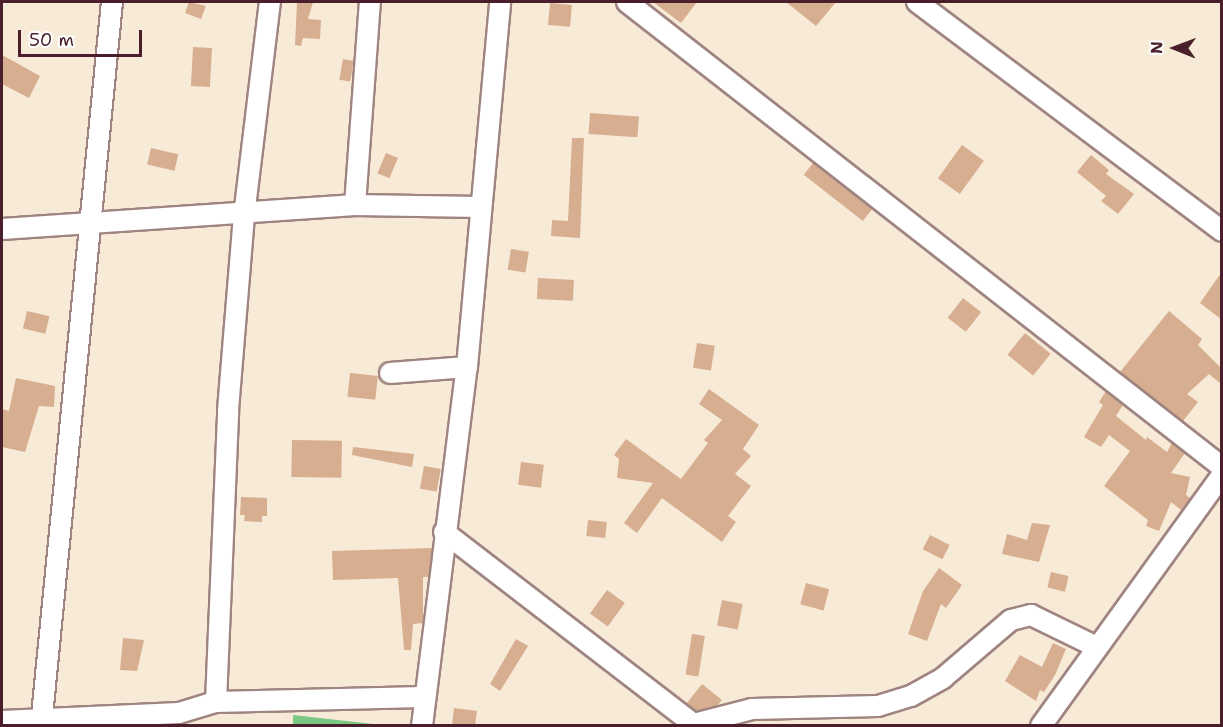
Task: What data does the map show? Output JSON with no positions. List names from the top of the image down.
{
  "scale_bar": "50 m",
  "north": "left"
}
